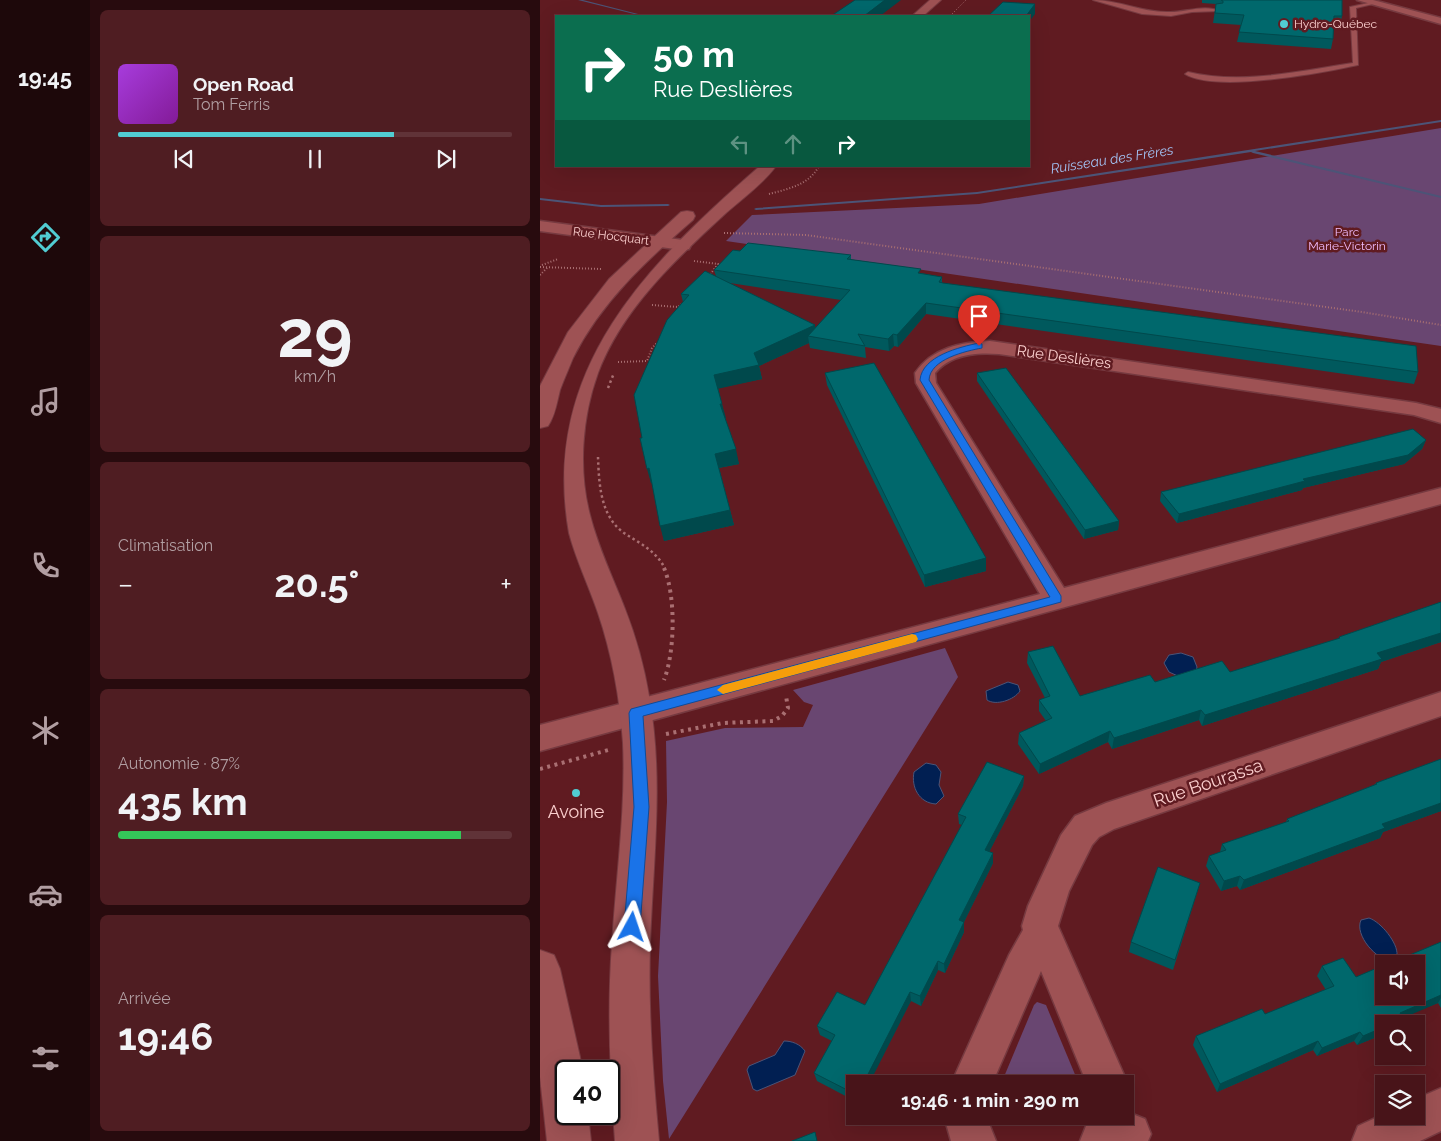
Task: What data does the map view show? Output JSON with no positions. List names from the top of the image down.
{
  "streets": {
    "street": ["Rue Hocquart", "Rue Deslières", "Rue Bourassa"]
  },
  "water": ["Ruisseau des Frères"],
  "parks": ["Parc Marie-Victorin"],
  "places": ["Hydro-Québec", "Avoine"],
  "page": {
    "tabs": "19:45",
    "turn": ["50 m", "Rue Deslières"],
    "song": ["Open Road", "Tom Ferris"],
    "tile": [
      ["29", "km/h"],
      "Climatisation",
      ["Autonomie · 87%", "435 km"],
      ["Arrivée", "19:46"]
    ],
    "heat": ["−", "20.5°", "+"],
    "limit": "40",
    "trip": "19:46 · 1 min · 290 m"
  }
}
